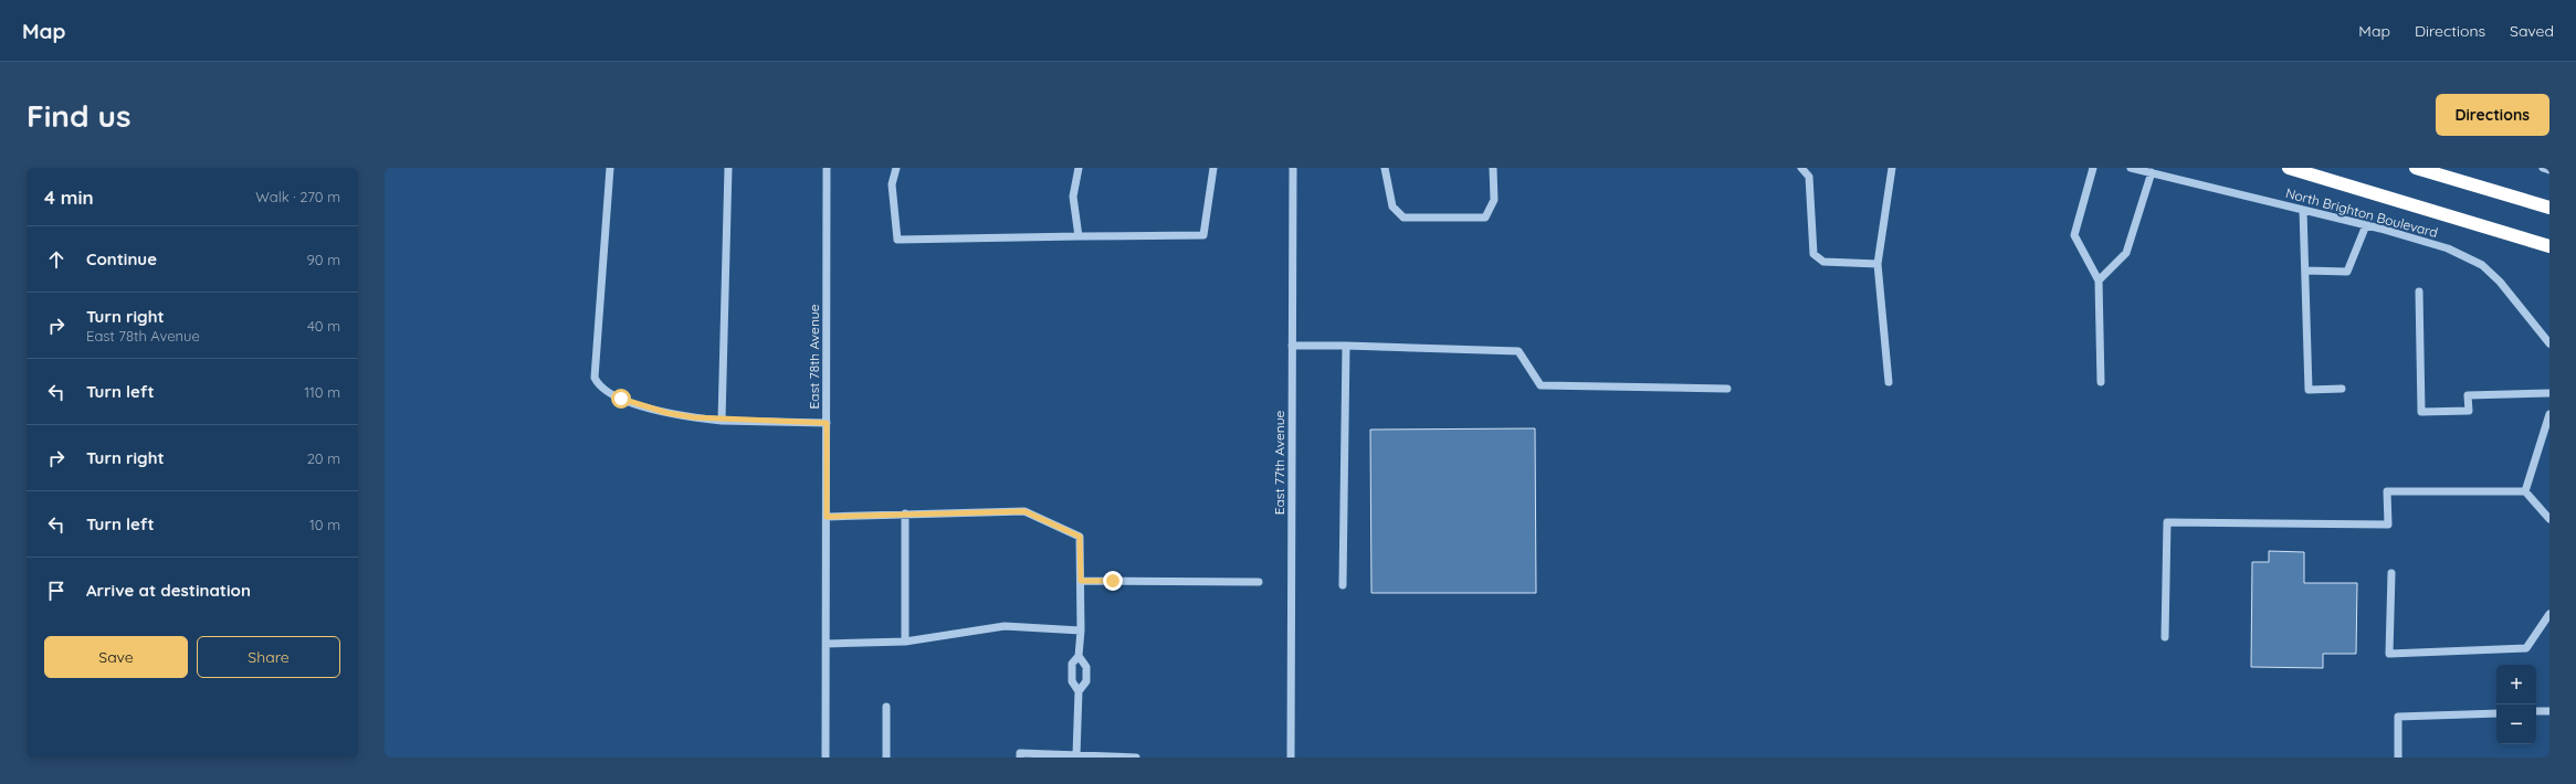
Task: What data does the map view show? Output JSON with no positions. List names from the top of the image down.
{
  "streets": {
    "street": ["North Brighton Boulevard", "East 78th Avenue", "East 77th Avenue"]
  },
  "page": {
    "header": "Map",
    "nav": ["Map", "Directions", "Saved"],
    "buttons": [
      "Directions",
      ["Save", "Share"]
    ],
    "title": "Find us",
    "heading": ["4 min", "Walk · 270 m"],
    "list": [
      ["Continue", "90 m"],
      ["Turn right", "East 78th Avenue", "40 m"],
      ["Turn left", "110 m"],
      ["Turn right", "20 m"],
      ["Turn left", "10 m"],
      "Arrive at destination"
    ],
    "map_buttons": ["+", "−"]
  }
}
